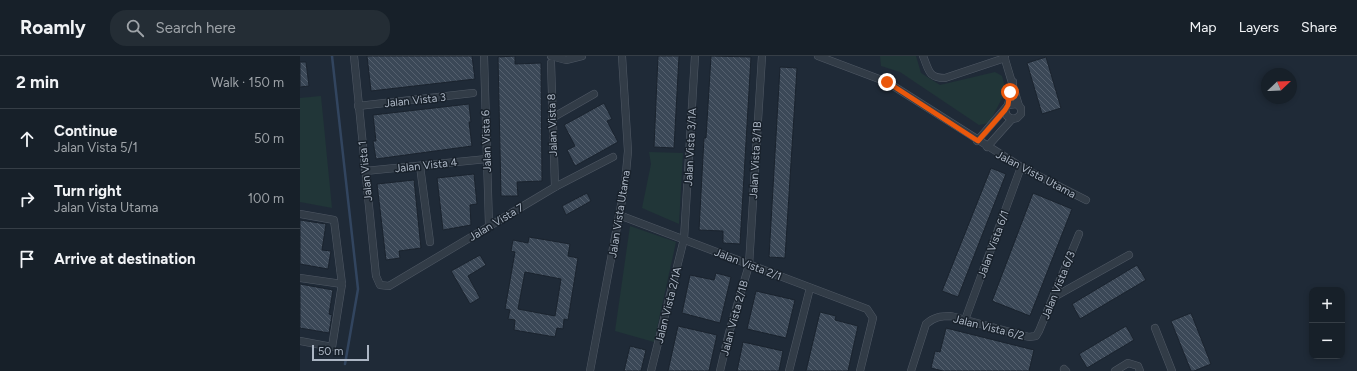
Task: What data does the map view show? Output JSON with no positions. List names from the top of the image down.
{
  "streets": {
    "street": [
      "Jalan Vista 3",
      "Jalan Vista 8",
      "Jalan Vista 6",
      "Jalan Vista 3/1A",
      "Jalan Vista 3/1B",
      "Jalan Vista 4",
      "Jalan Vista 1",
      "Jalan Vista Utama",
      "Jalan Vista 7",
      "Jalan Vista 6/1",
      "Jalan Vista 2/1",
      "Jalan Vista 6/3",
      "Jalan Vista 2/1A",
      "Jalan Vista 2/1B",
      "Jalan Vista 6/2"
    ]
  },
  "crossings": [
    ["Jalan Vista 3", "Jalan Vista 1"],
    ["Jalan Vista 8", "Jalan Vista 7"],
    ["Jalan Vista 6", "Jalan Vista 4"],
    ["Jalan Vista 6", "Jalan Vista 7"],
    ["Jalan Vista 3/1A", "Jalan Vista 2/1"],
    ["Jalan Vista 3/1A", "Jalan Vista 2/1A"],
    ["Jalan Vista 3/1B", "Jalan Vista 2/1"],
    ["Jalan Vista 3/1B", "Jalan Vista 2/1B"],
    ["Jalan Vista 4", "Jalan Vista 1"],
    ["Jalan Vista 1", "Jalan Vista 7"],
    ["Jalan Vista Utama", "Jalan Vista 6/1"],
    ["Jalan Vista Utama", "Jalan Vista 2/1"],
    ["Jalan Vista 6/1", "Jalan Vista 6/2"],
    ["Jalan Vista 2/1", "Jalan Vista 2/1A"],
    ["Jalan Vista 2/1", "Jalan Vista 2/1B"],
    ["Jalan Vista 6/3", "Jalan Vista 6/2"]
  ],
  "scale_bar": "50 m",
  "north": "top right",
  "page": {
    "header": "Roamly",
    "search": "Search here",
    "nav": ["Map", "Layers", "Share"],
    "heading": ["2 min", "Walk · 150 m"],
    "list": [
      ["Continue", "Jalan Vista 5/1", "50 m"],
      ["Turn right", "Jalan Vista Utama", "100 m"],
      "Arrive at destination"
    ],
    "map_buttons": ["+", "−"],
    "scale": "50 m"
  }
}
